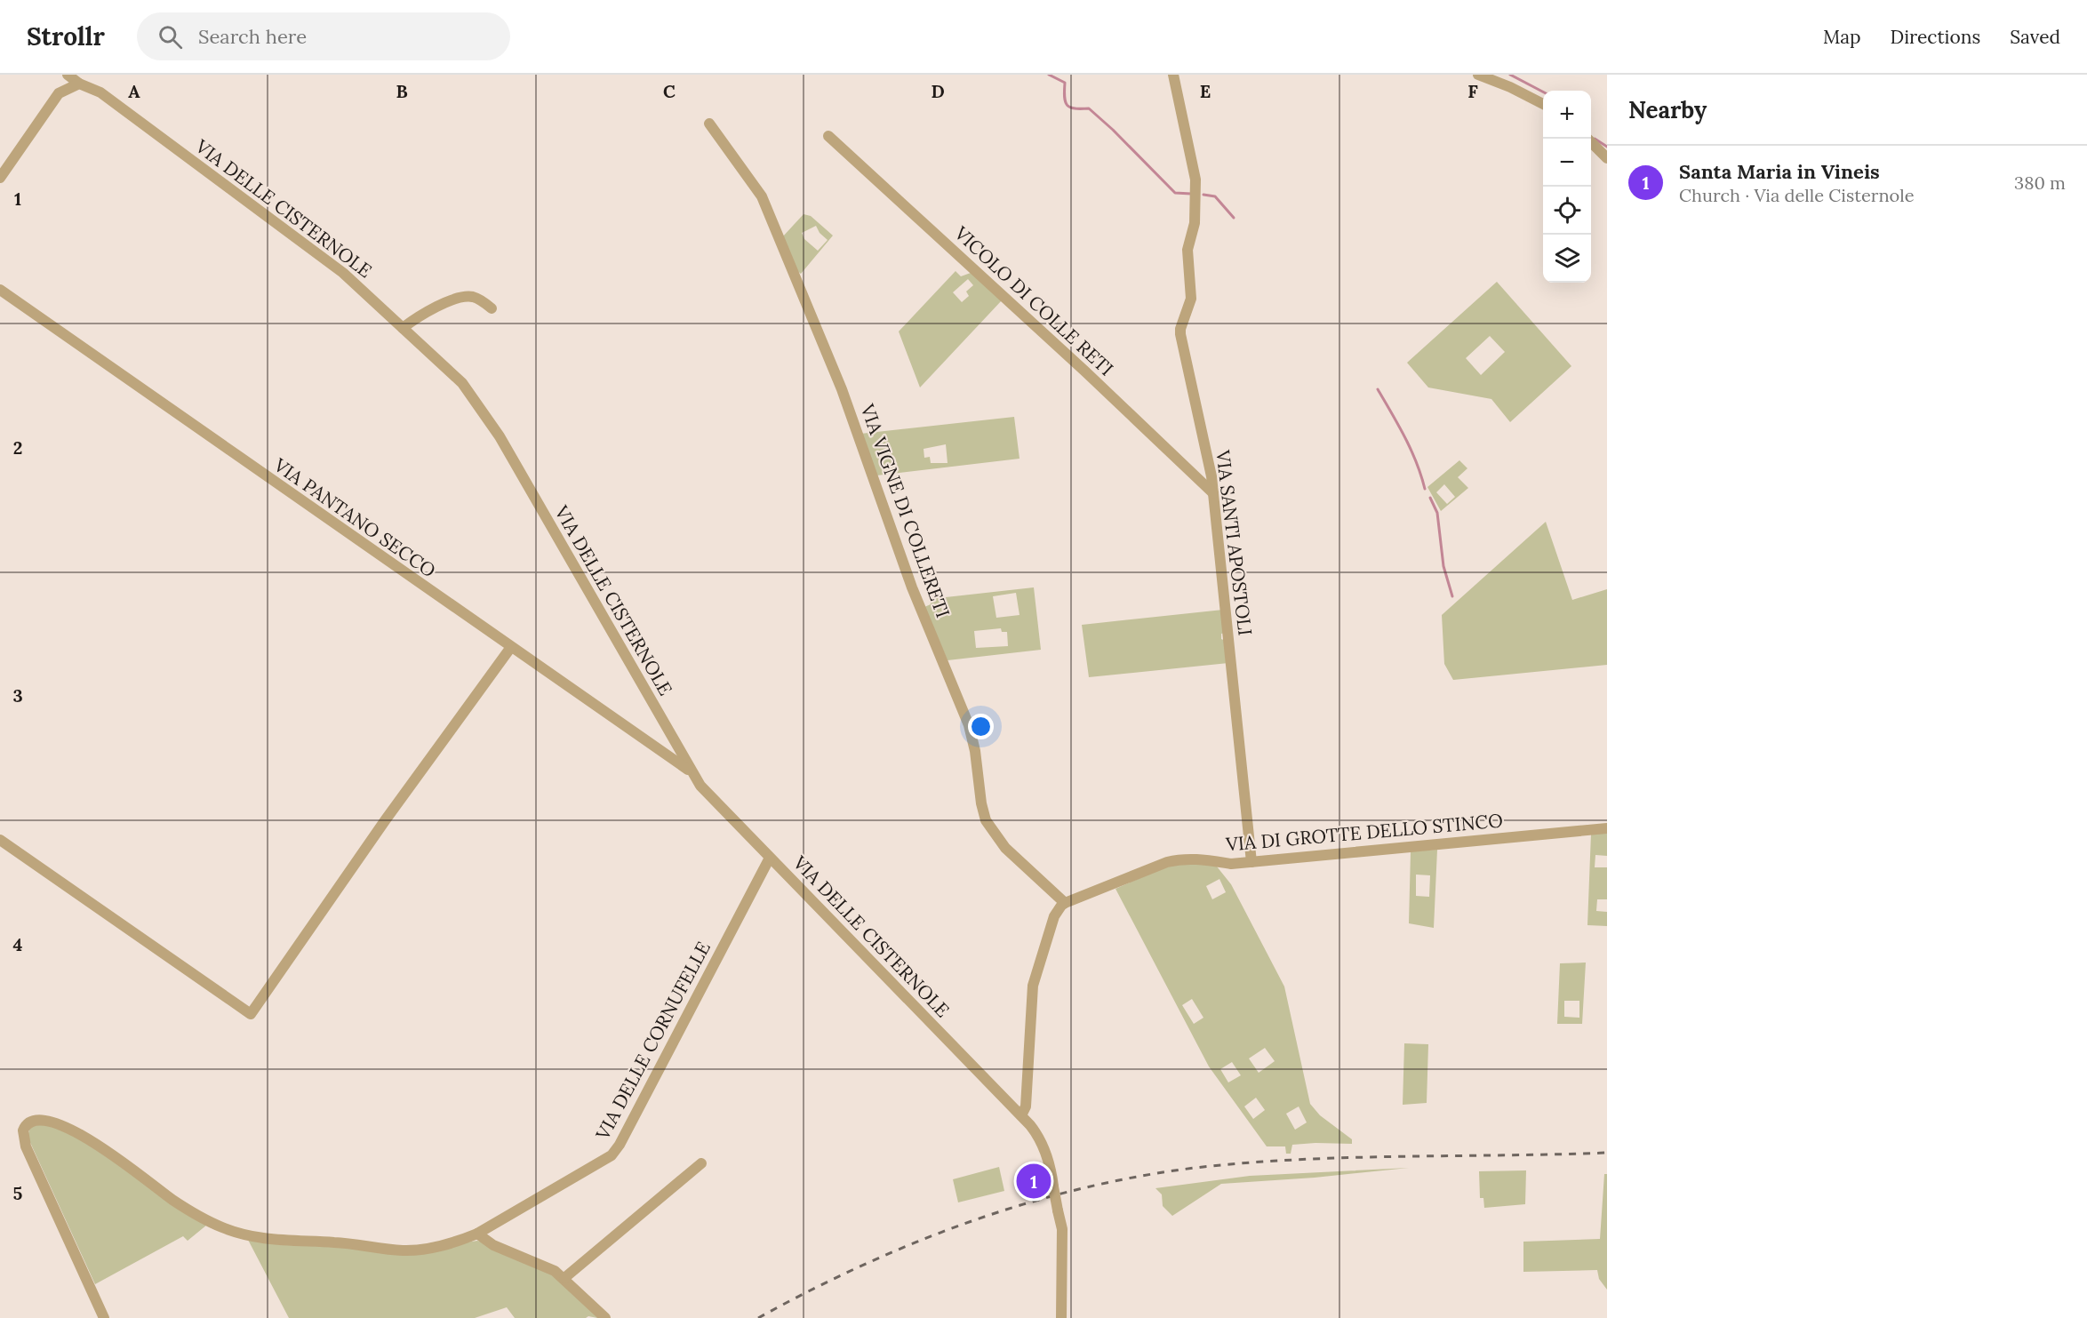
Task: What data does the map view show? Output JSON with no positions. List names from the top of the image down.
{
  "streets": {
    "street": [
      "VIA DELLE CISTERNOLE",
      "VICOLO DI COLLE RETI",
      "VIA VIGNE DI COLLERETI",
      "VIA PANTANO SECCO",
      "VIA SANTI APOSTOLI",
      "VIA DI GROTTE DELLO STINCO",
      "VIA DELLE CORNUFELLE"
    ]
  },
  "crossings": [
    ["VIA DELLE CISTERNOLE", "VIA PANTANO SECCO"],
    ["VIA DELLE CISTERNOLE", "VIA DELLE CORNUFELLE"],
    ["VICOLO DI COLLE RETI", "VIA SANTI APOSTOLI"],
    ["VIA VIGNE DI COLLERETI", "VIA DI GROTTE DELLO STINCO"],
    ["VIA SANTI APOSTOLI", "VIA DI GROTTE DELLO STINCO"]
  ],
  "page": {
    "header": "Strollr",
    "search": "Search here",
    "nav": ["Map", "Directions", "Saved"],
    "heading": "Nearby",
    "map_buttons": ["+", "−"],
    "list": [
      {
        "mark": "1",
        "name": "Santa Maria in Vineis",
        "note": "Church · Via delle Cisternole",
        "value": "380 m"
      }
    ],
    "pins": "1"
  },
  "grid": {
    "columns": [
      "A",
      "B",
      "C",
      "D",
      "E",
      "F"
    ],
    "rows": [
      "1",
      "2",
      "3",
      "4",
      "5"
    ]
  }
}
